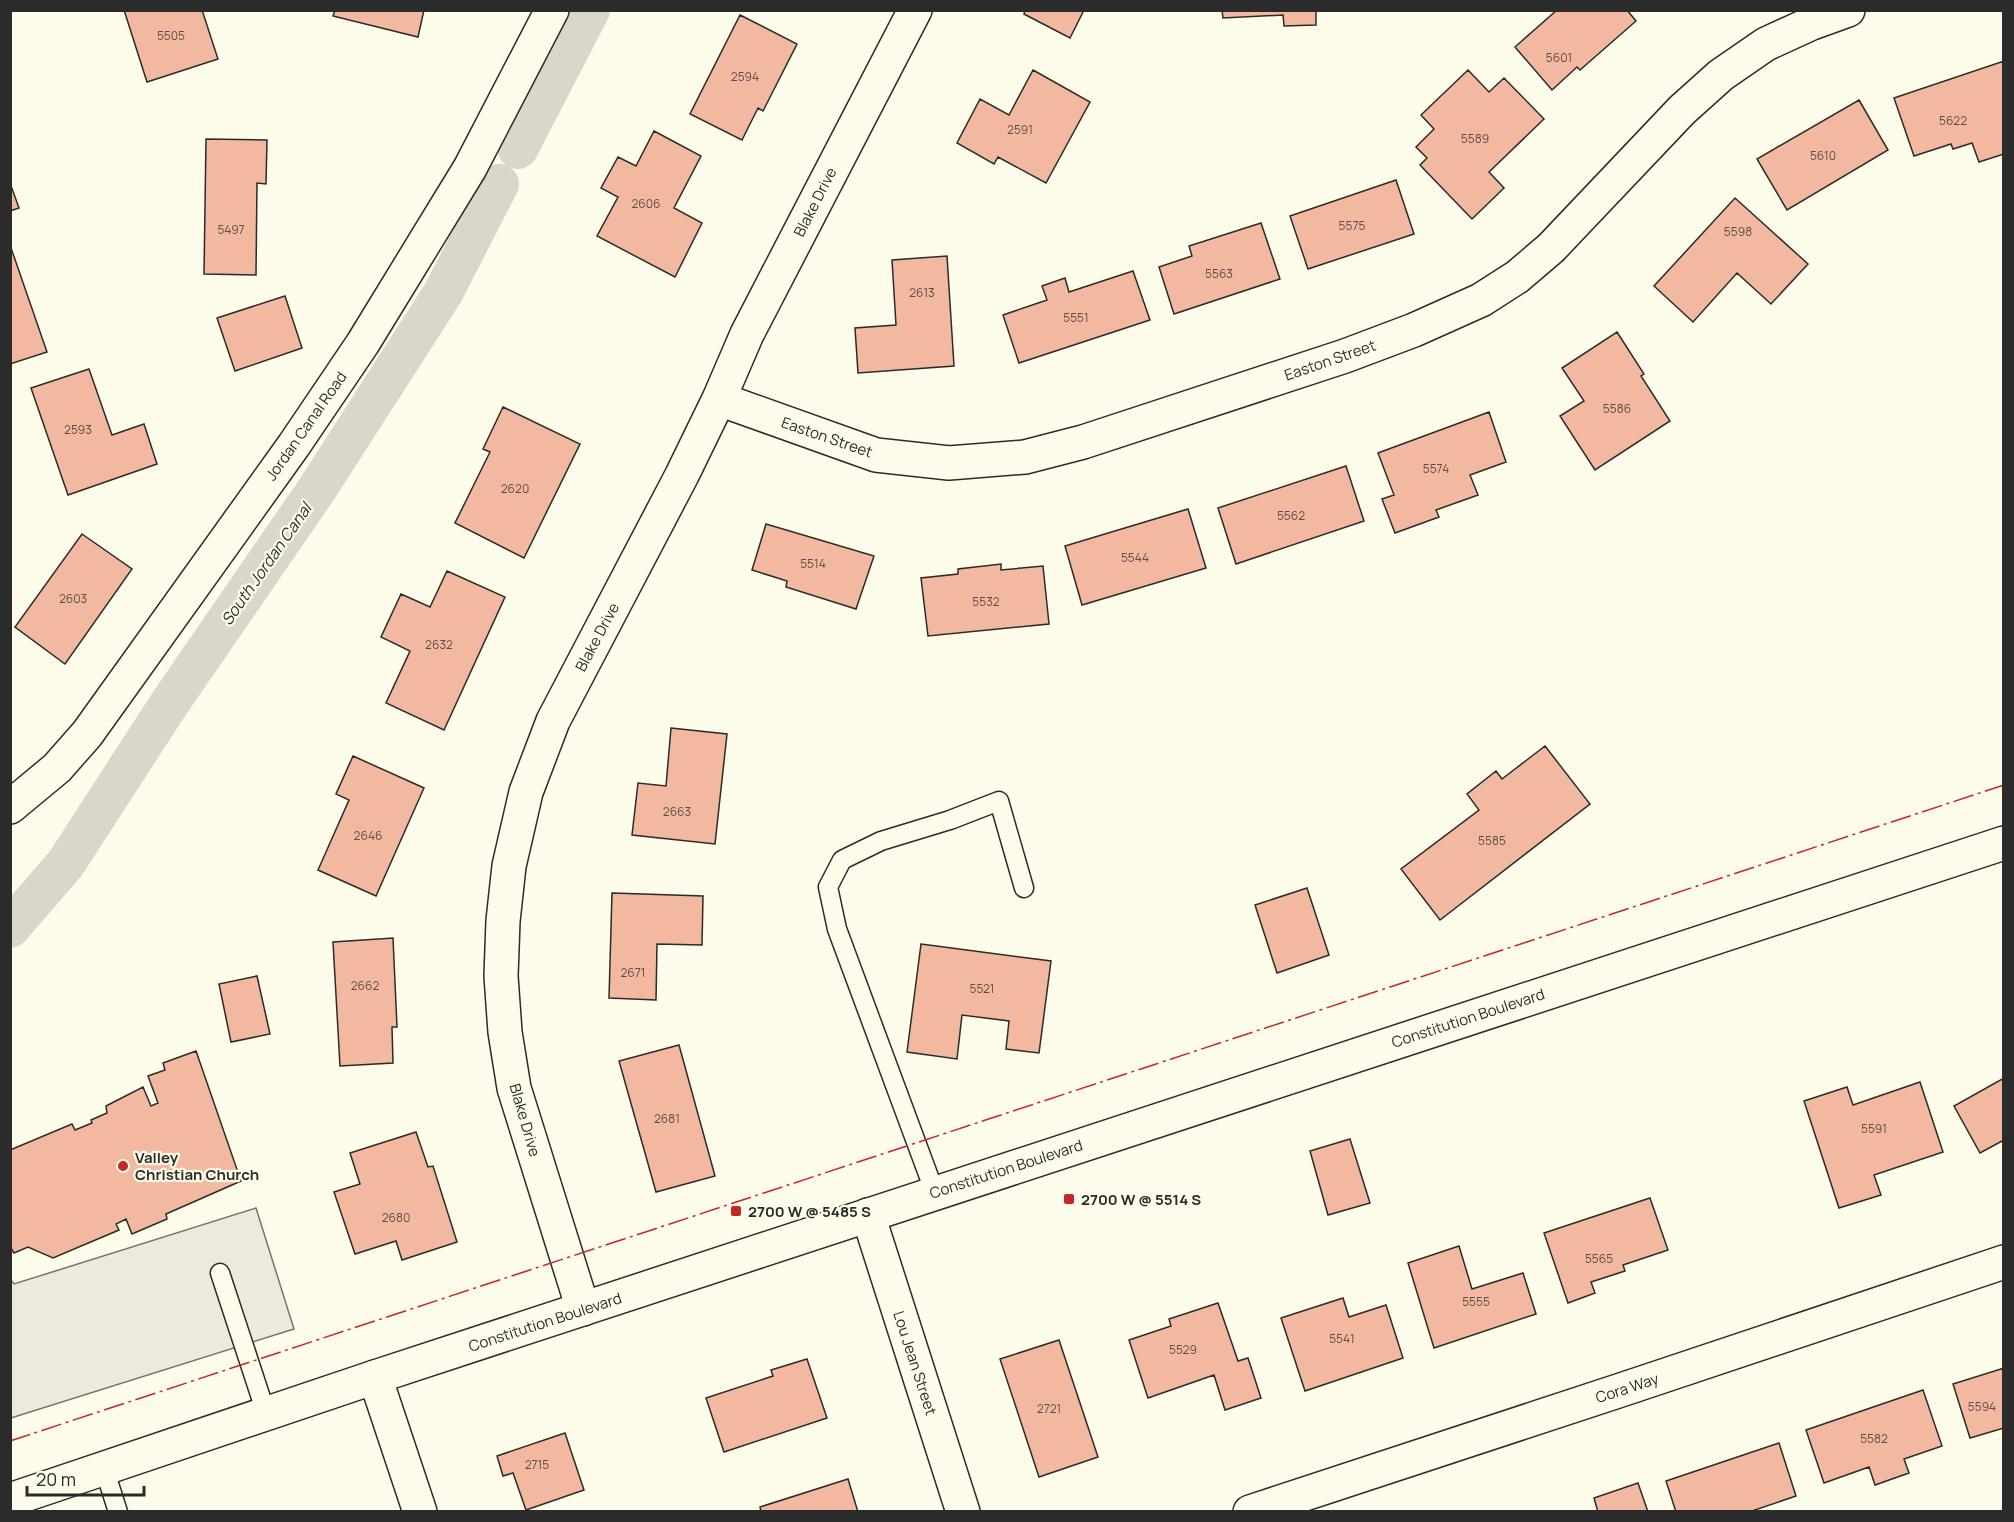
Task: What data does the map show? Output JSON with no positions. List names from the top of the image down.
{
  "streets": {
    "street": [
      "Blake Drive",
      "Easton Street",
      "Jordan Canal Road",
      "Constitution Boulevard",
      "Lou Jean Street",
      "Cora Way"
    ]
  },
  "crossings": [
    ["Blake Drive", "Easton Street"],
    ["Blake Drive", "Constitution Boulevard"],
    ["Constitution Boulevard", "Lou Jean Street"]
  ],
  "water": ["South Jordan Canal"],
  "places": {
    "other": ["Valley Christian Church"],
    "transit": ["2700 W @ 5514 S", "2700 W @ 5485 S"]
  },
  "house_numbers": [
    "5505",
    "5601",
    "2594",
    "5622",
    "2591",
    "5589",
    "5610",
    "2606",
    "5575",
    "5497",
    "5598",
    "5563",
    "2613",
    "5551",
    "5586",
    "2593",
    "5574",
    "2620",
    "5562",
    "5544",
    "5514",
    "2603",
    "5532",
    "2632",
    "2663",
    "2646",
    "5585",
    "2671",
    "2662",
    "5521",
    "2681",
    "5591",
    "2680",
    "5565",
    "5555",
    "5541",
    "5529",
    "5594",
    "2721",
    "5582",
    "2715"
  ],
  "scale_bar": "20 m"
}
